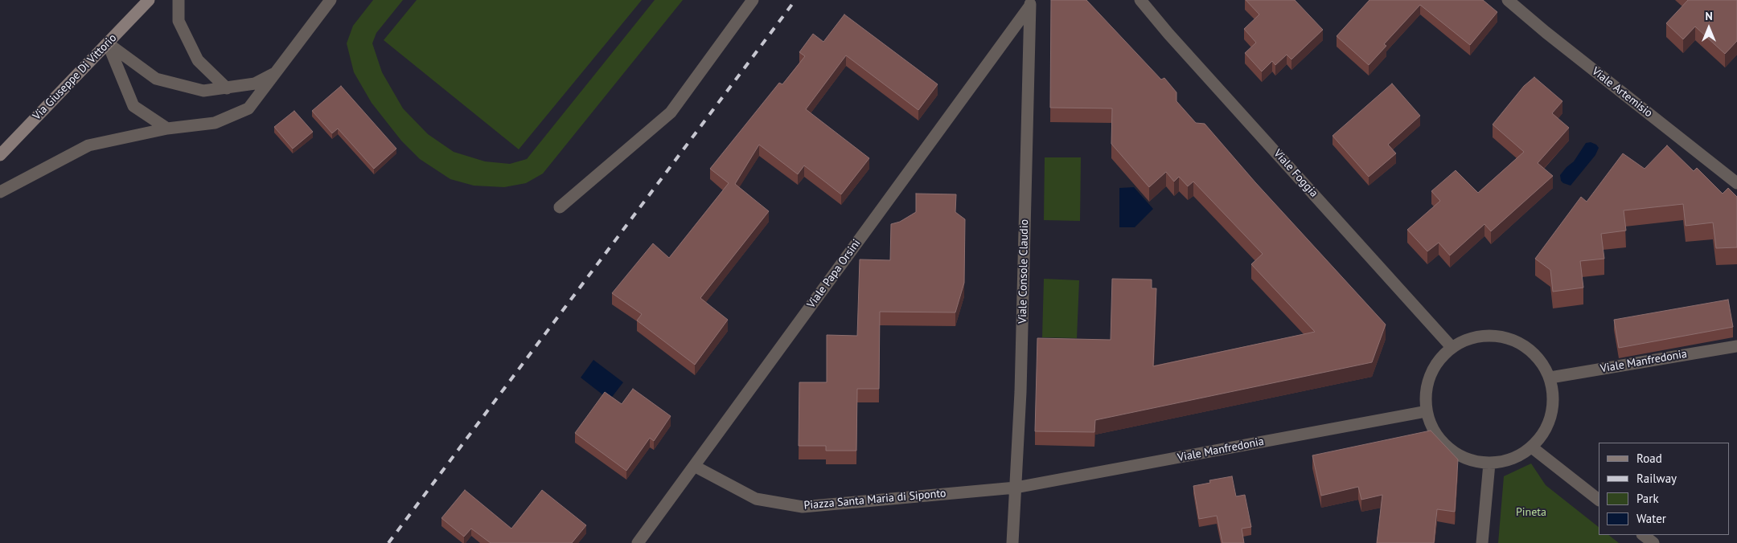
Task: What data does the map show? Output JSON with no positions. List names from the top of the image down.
{
  "streets": {
    "main road": ["Via Giuseppe Di Vittorio"],
    "street": [
      "Viale Artemisio",
      "Viale Foggia",
      "Viale Console Claudio",
      "Viale Papa Orsini",
      "Viale Manfredonia",
      "Piazza Santa Maria di Siponto"
    ]
  },
  "crossings": [
    ["Viale Foggia", "Viale Manfredonia"],
    ["Viale Console Claudio", "Viale Papa Orsini"],
    ["Viale Console Claudio", "Viale Manfredonia"],
    ["Viale Console Claudio", "Piazza Santa Maria di Siponto"],
    ["Viale Papa Orsini", "Piazza Santa Maria di Siponto"],
    ["Viale Manfredonia", "Piazza Santa Maria di Siponto"]
  ],
  "parks": ["Pineta"],
  "legend": [
    "Road",
    "Railway",
    "Park",
    "Water"
  ],
  "north": "top"
}
